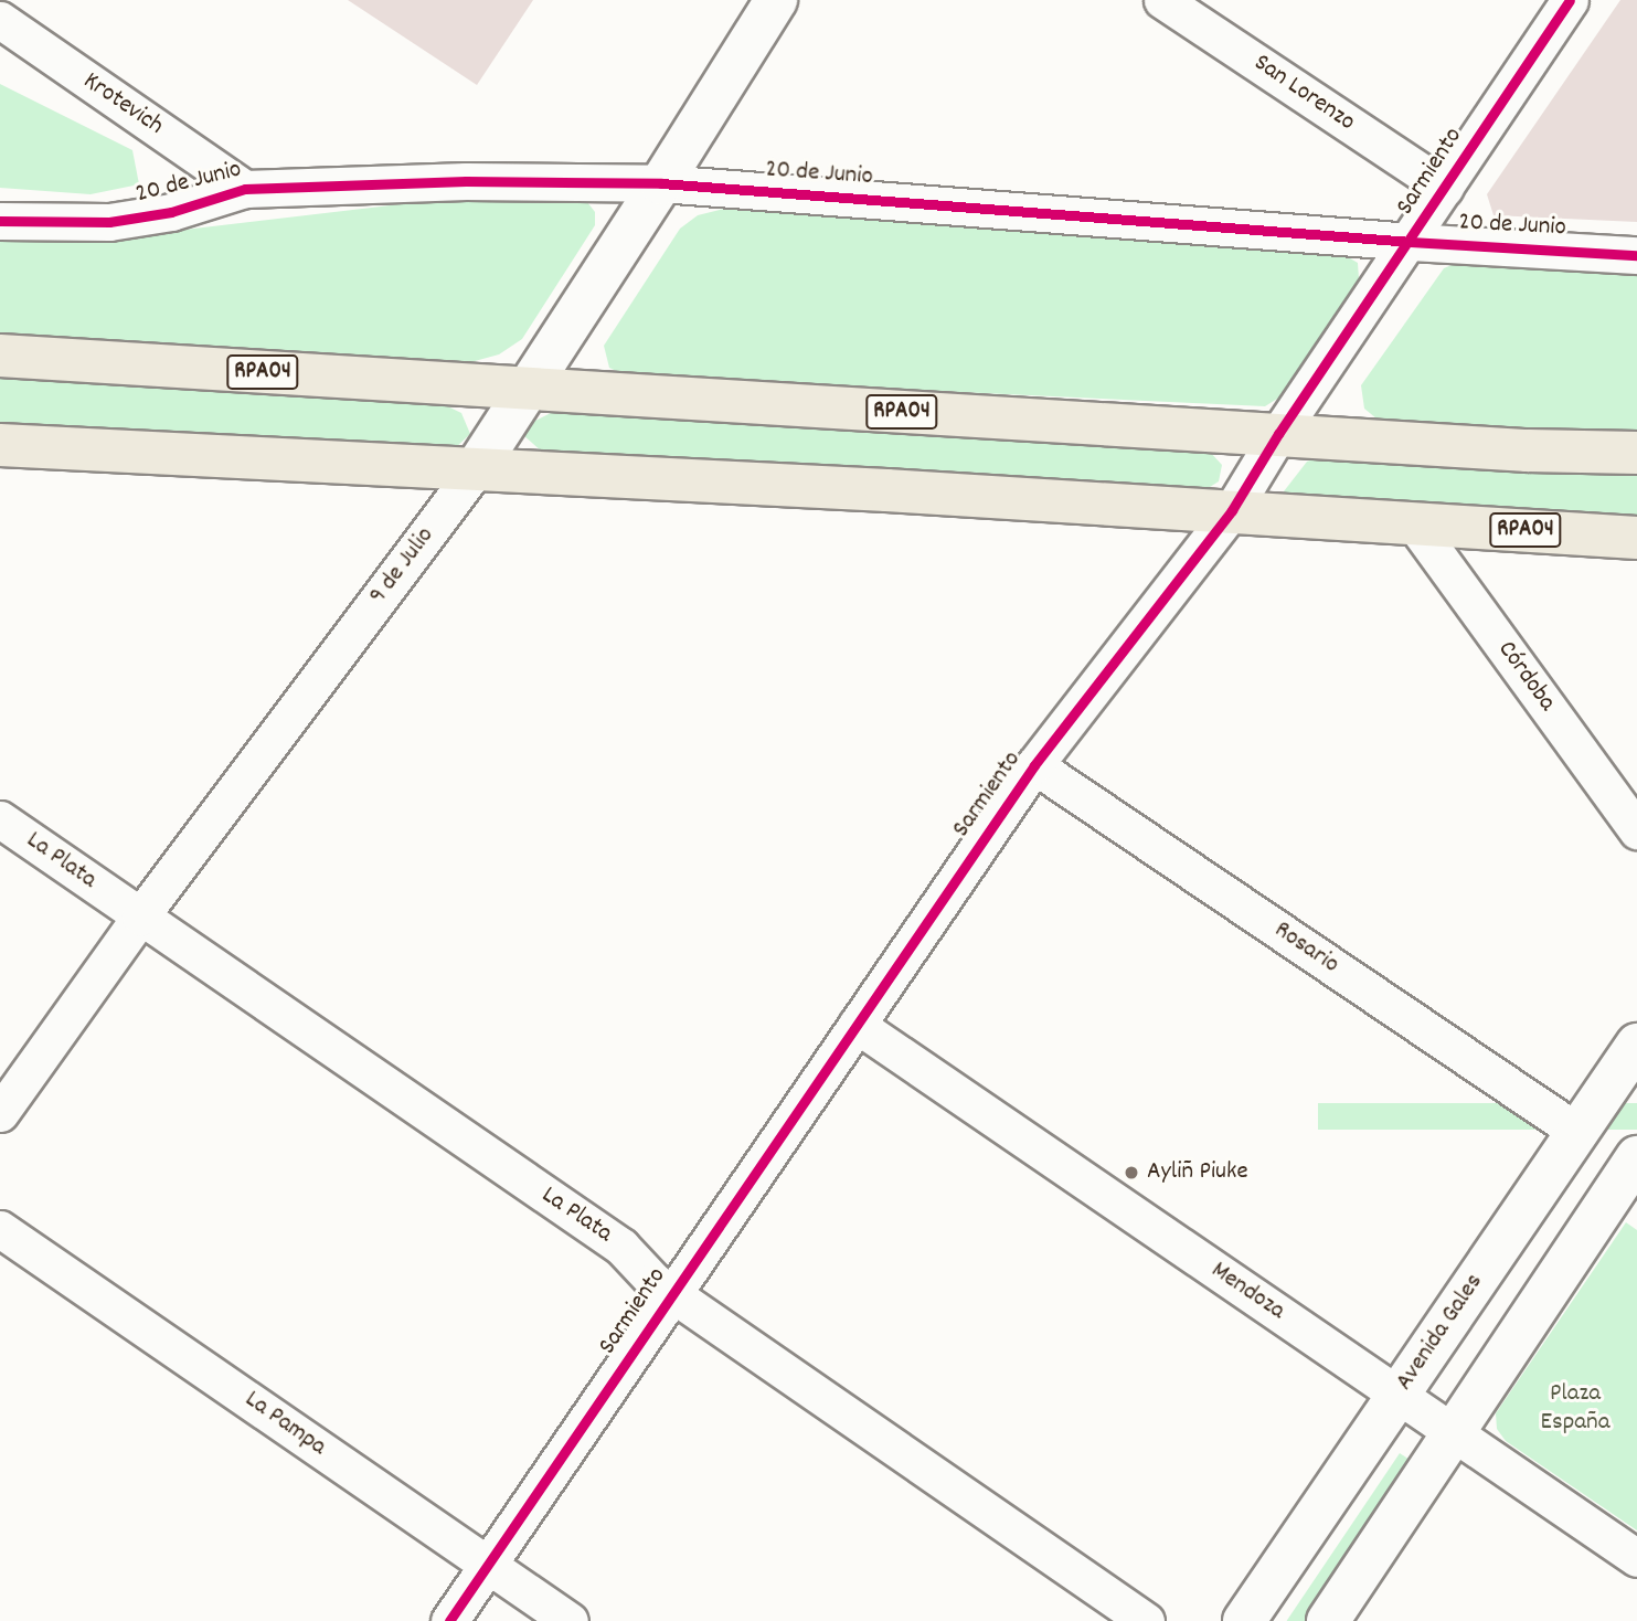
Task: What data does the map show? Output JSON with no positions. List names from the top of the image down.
{
  "streets": {
    "main road": ["RPA04", "9 de Julio", "Avenida Gales"],
    "street": [
      "San Lorenzo",
      "Krotevich",
      "Sarmiento",
      "20 de Junio",
      "Córdoba",
      "La Plata",
      "Rosario",
      "Mendoza",
      "La Pampa"
    ]
  },
  "crossings": [
    ["San Lorenzo", "Sarmiento"],
    ["Krotevich", "20 de Junio"],
    ["Sarmiento", "20 de Junio"],
    ["Sarmiento", "RPA04"],
    ["Sarmiento", "La Plata"],
    ["Sarmiento", "Rosario"],
    ["Sarmiento", "Mendoza"],
    ["Sarmiento", "La Pampa"],
    ["20 de Junio", "9 de Julio"],
    ["RPA04", "9 de Julio"],
    ["RPA04", "Córdoba"],
    ["9 de Julio", "La Plata"],
    ["Rosario", "Avenida Gales"],
    ["Mendoza", "Avenida Gales"]
  ],
  "parks": ["Plaza España"],
  "places": ["Ayliñ Piuke"]
}
